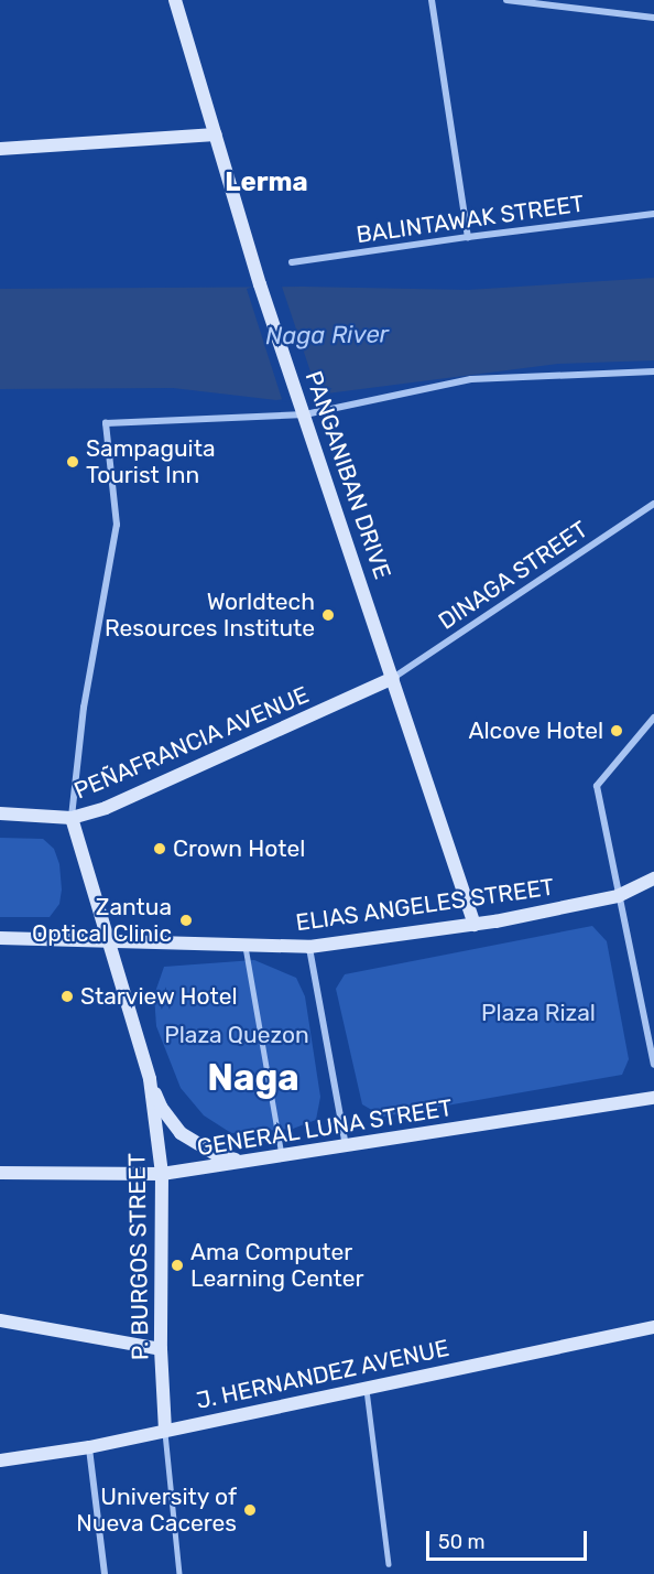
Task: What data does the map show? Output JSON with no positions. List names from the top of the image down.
{
  "streets": {
    "main road": [
      "PANGANIBAN DRIVE",
      "PEÑAFRANCIA AVENUE",
      "ELIAS ANGELES STREET",
      "GENERAL LUNA STREET",
      "P. BURGOS STREET",
      "J. HERNANDEZ AVENUE"
    ],
    "street": ["BALINTAWAK STREET", "DINAGA STREET"]
  },
  "crossings": [
    ["PANGANIBAN DRIVE", "DINAGA STREET"],
    ["PANGANIBAN DRIVE", "PEÑAFRANCIA AVENUE"],
    ["PANGANIBAN DRIVE", "ELIAS ANGELES STREET"],
    ["DINAGA STREET", "PEÑAFRANCIA AVENUE"],
    ["PEÑAFRANCIA AVENUE", "P. BURGOS STREET"],
    ["ELIAS ANGELES STREET", "P. BURGOS STREET"],
    ["GENERAL LUNA STREET", "P. BURGOS STREET"],
    ["P. BURGOS STREET", "J. HERNANDEZ AVENUE"]
  ],
  "districts": ["Lerma", "Naga"],
  "water": ["Naga River"],
  "parks": ["Plaza Rizal", "Plaza Quezon"],
  "places": [
    "Sampaguita Tourist Inn",
    "Worldtech Resources Institute",
    "Alcove Hotel",
    "Crown Hotel",
    "Zantua Optical Clinic",
    "Starview Hotel",
    "Ama Computer Learning Center",
    "University of Nueva Caceres"
  ],
  "scale_bar": "50 m"
}
